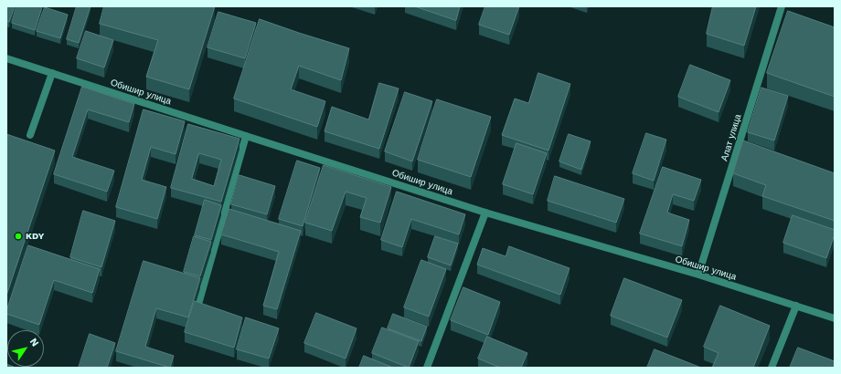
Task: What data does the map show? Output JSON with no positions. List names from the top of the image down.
{
  "streets": {
    "street": ["Обишир улица", "Алат улица"]
  },
  "crossings": [
    ["Обишир улица", "Алат улица"]
  ],
  "places": ["KDY"],
  "north": "top right"
}
